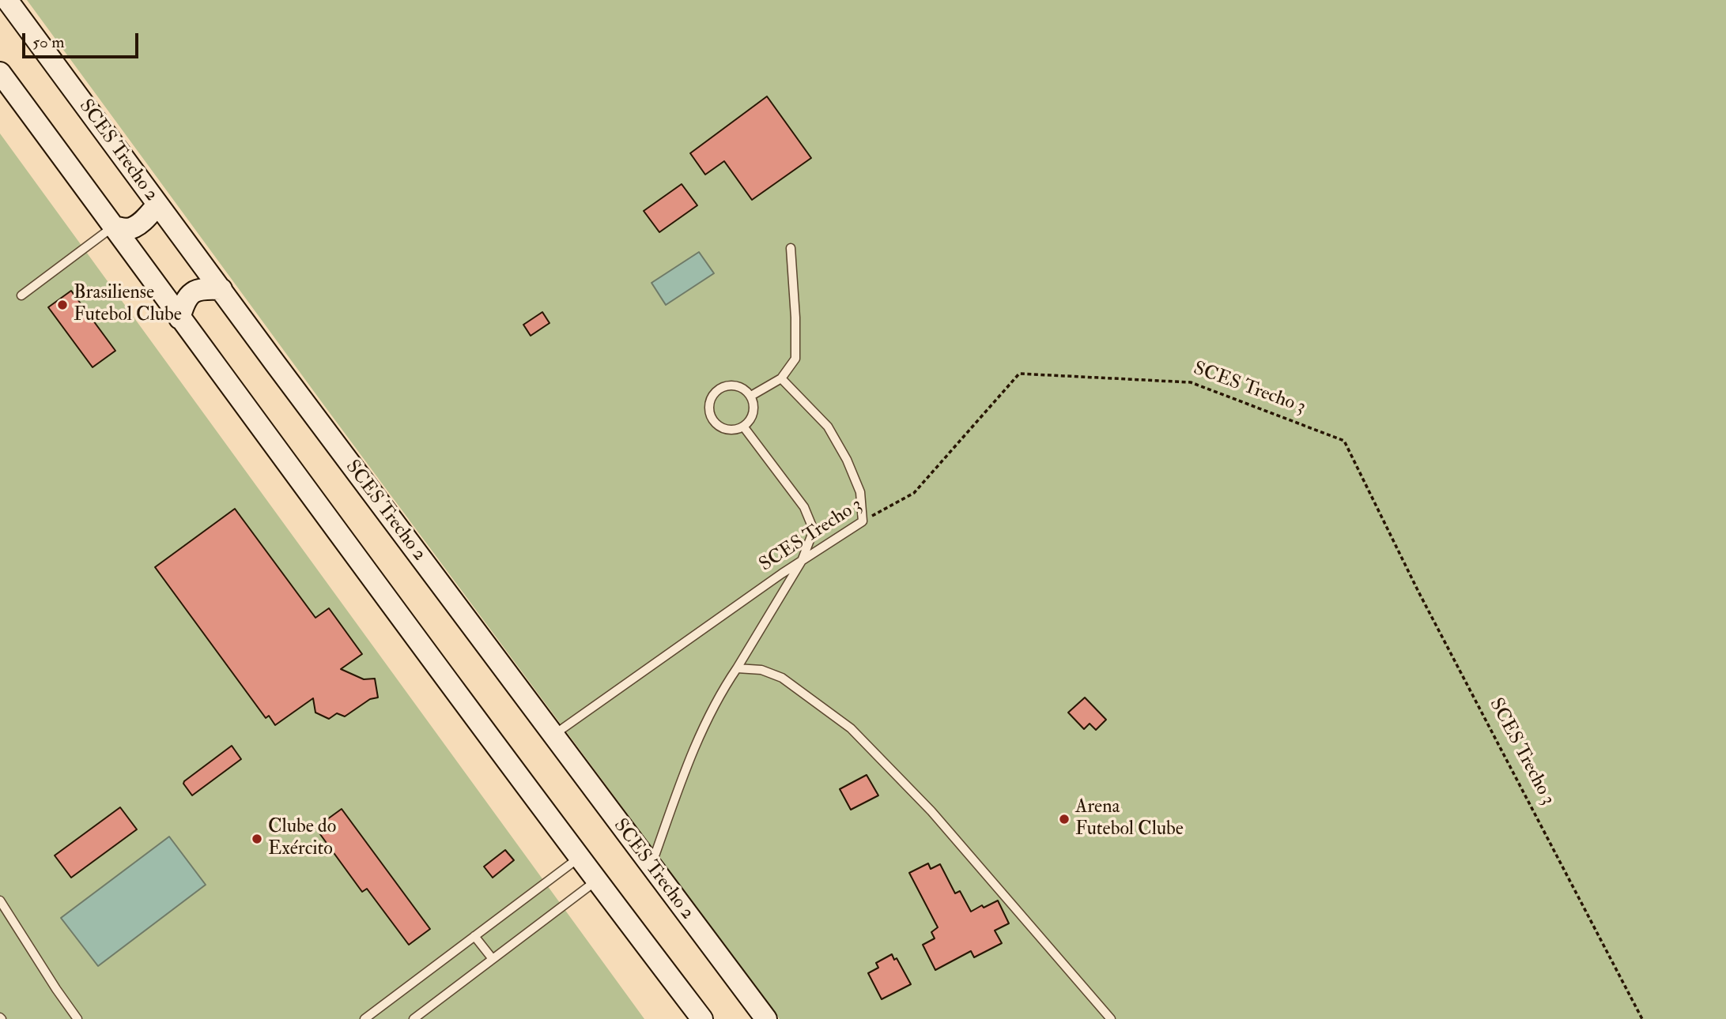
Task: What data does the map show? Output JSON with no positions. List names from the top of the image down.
{
  "streets": {
    "main road": ["SCES Trecho 2"],
    "lane": ["SCES Trecho 3"]
  },
  "crossings": [
    ["SCES Trecho 2", "SCES Trecho 3"]
  ],
  "places": ["Brasiliense Futebol Clube", "Arena Futebol Clube", "Clube do Exército"],
  "scale_bar": "50 m"
}
